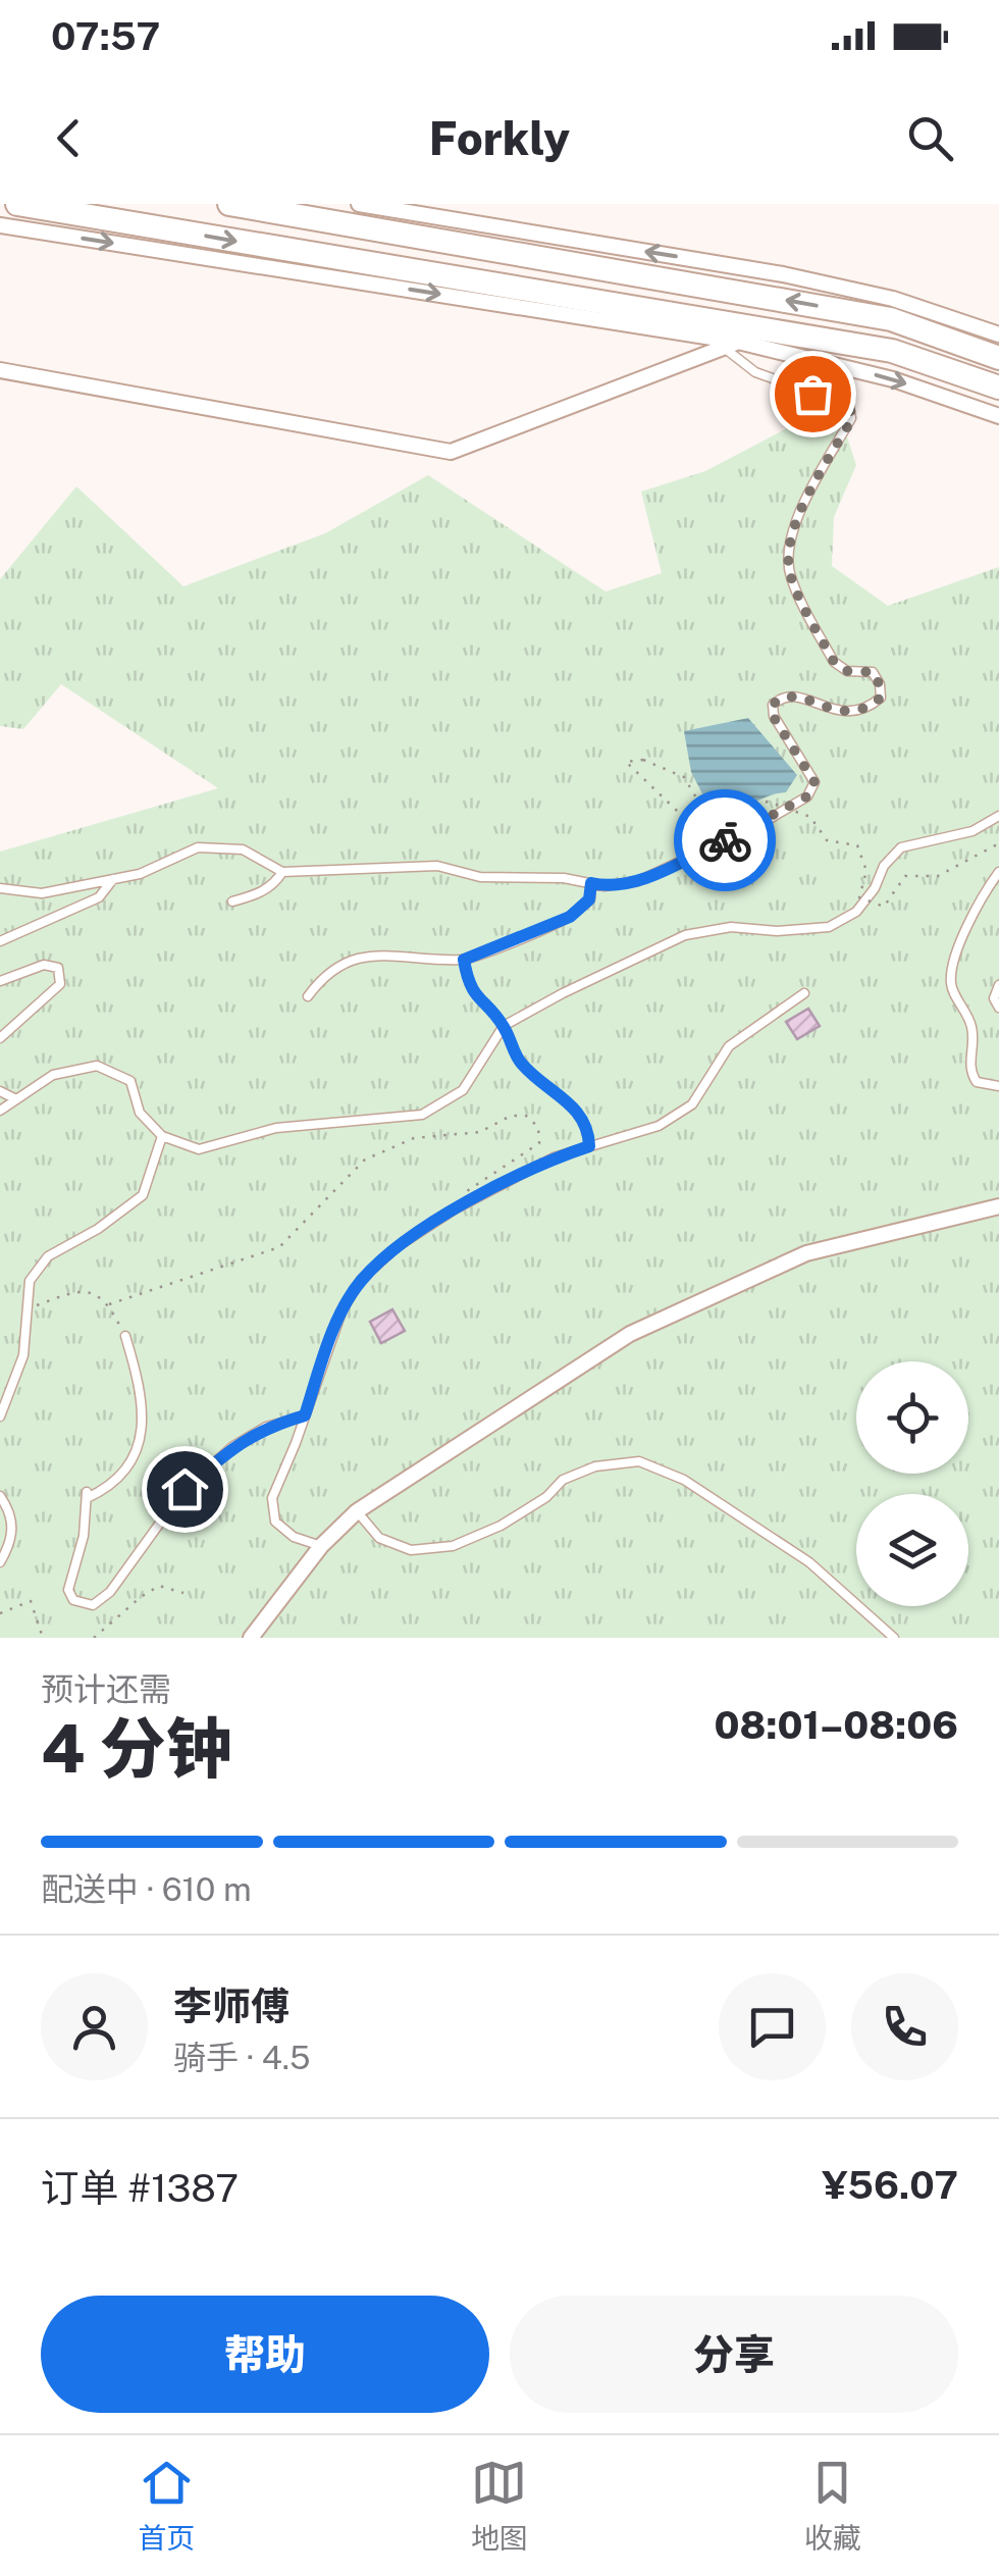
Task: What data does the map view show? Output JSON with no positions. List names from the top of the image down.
{
  "page": {
    "status": "07:57",
    "header": "Forkly",
    "heading": ["4 分钟", "预计还需", "08:01–08:06"],
    "panel": [
      "李师傅",
      "骑手 · 4.5",
      "订单 #1387",
      "¥56.07"
    ],
    "bar": "配送中 · 610 m",
    "buttons": ["帮助", "分享"],
    "tabs": ["首页", "地图", "收藏"]
  }
}
